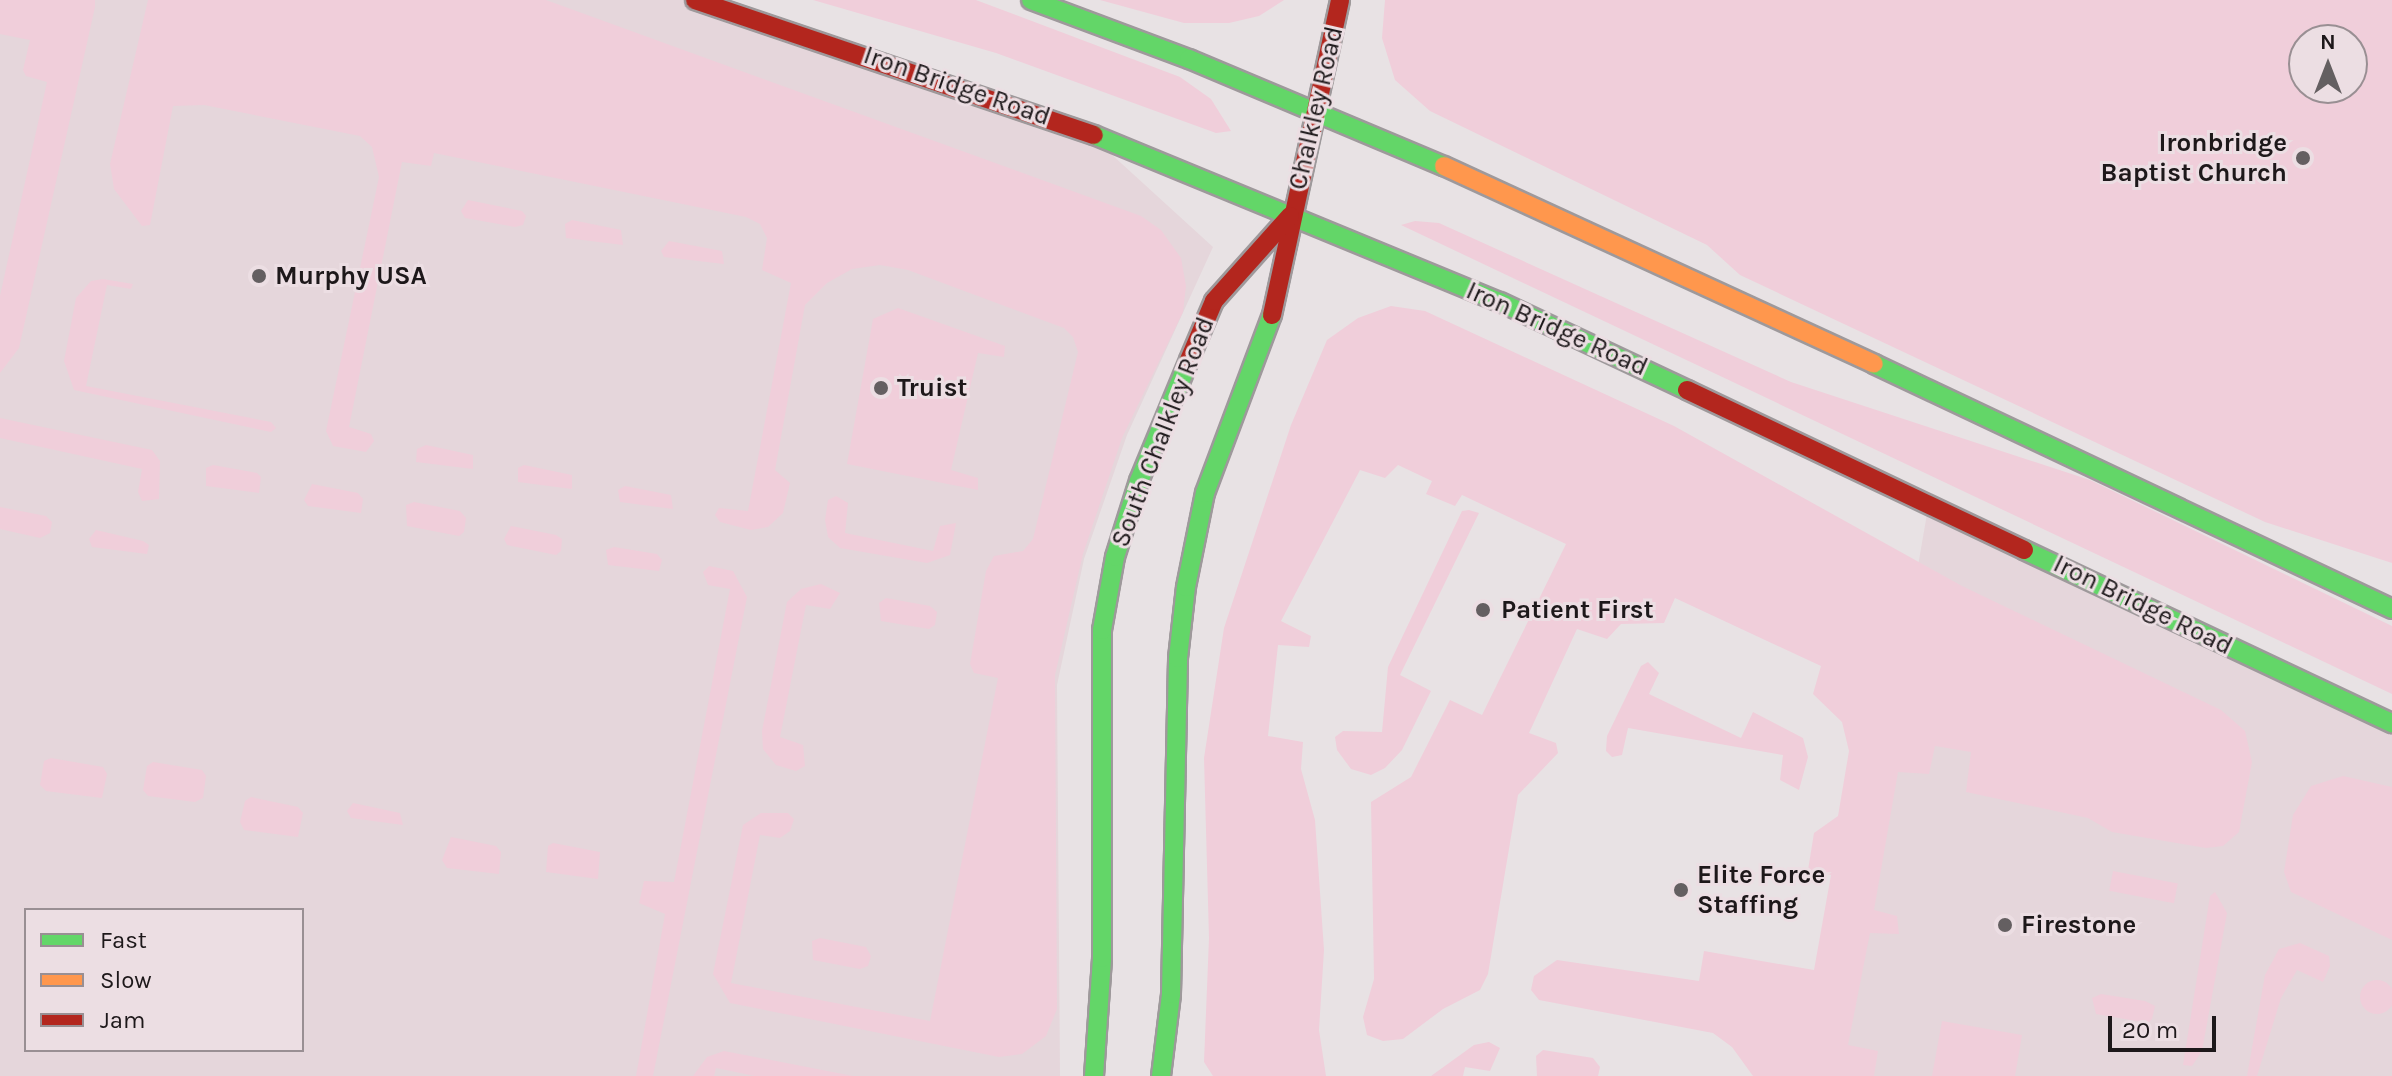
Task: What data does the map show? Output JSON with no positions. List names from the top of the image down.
{
  "streets": {
    "main road": ["Iron Bridge Road", "Chalkley Road", "South Chalkley Road"]
  },
  "crossings": [
    ["Iron Bridge Road", "Chalkley Road"],
    ["Iron Bridge Road", "South Chalkley Road"],
    ["Chalkley Road", "South Chalkley Road"]
  ],
  "places": [
    "Ironbridge Baptist Church",
    "Murphy USA",
    "Truist",
    "Patient First",
    "Elite Force Staffing",
    "Firestone"
  ],
  "legend": ["Fast", "Slow", "Jam"],
  "scale_bar": "20 m",
  "north": "top"
}
